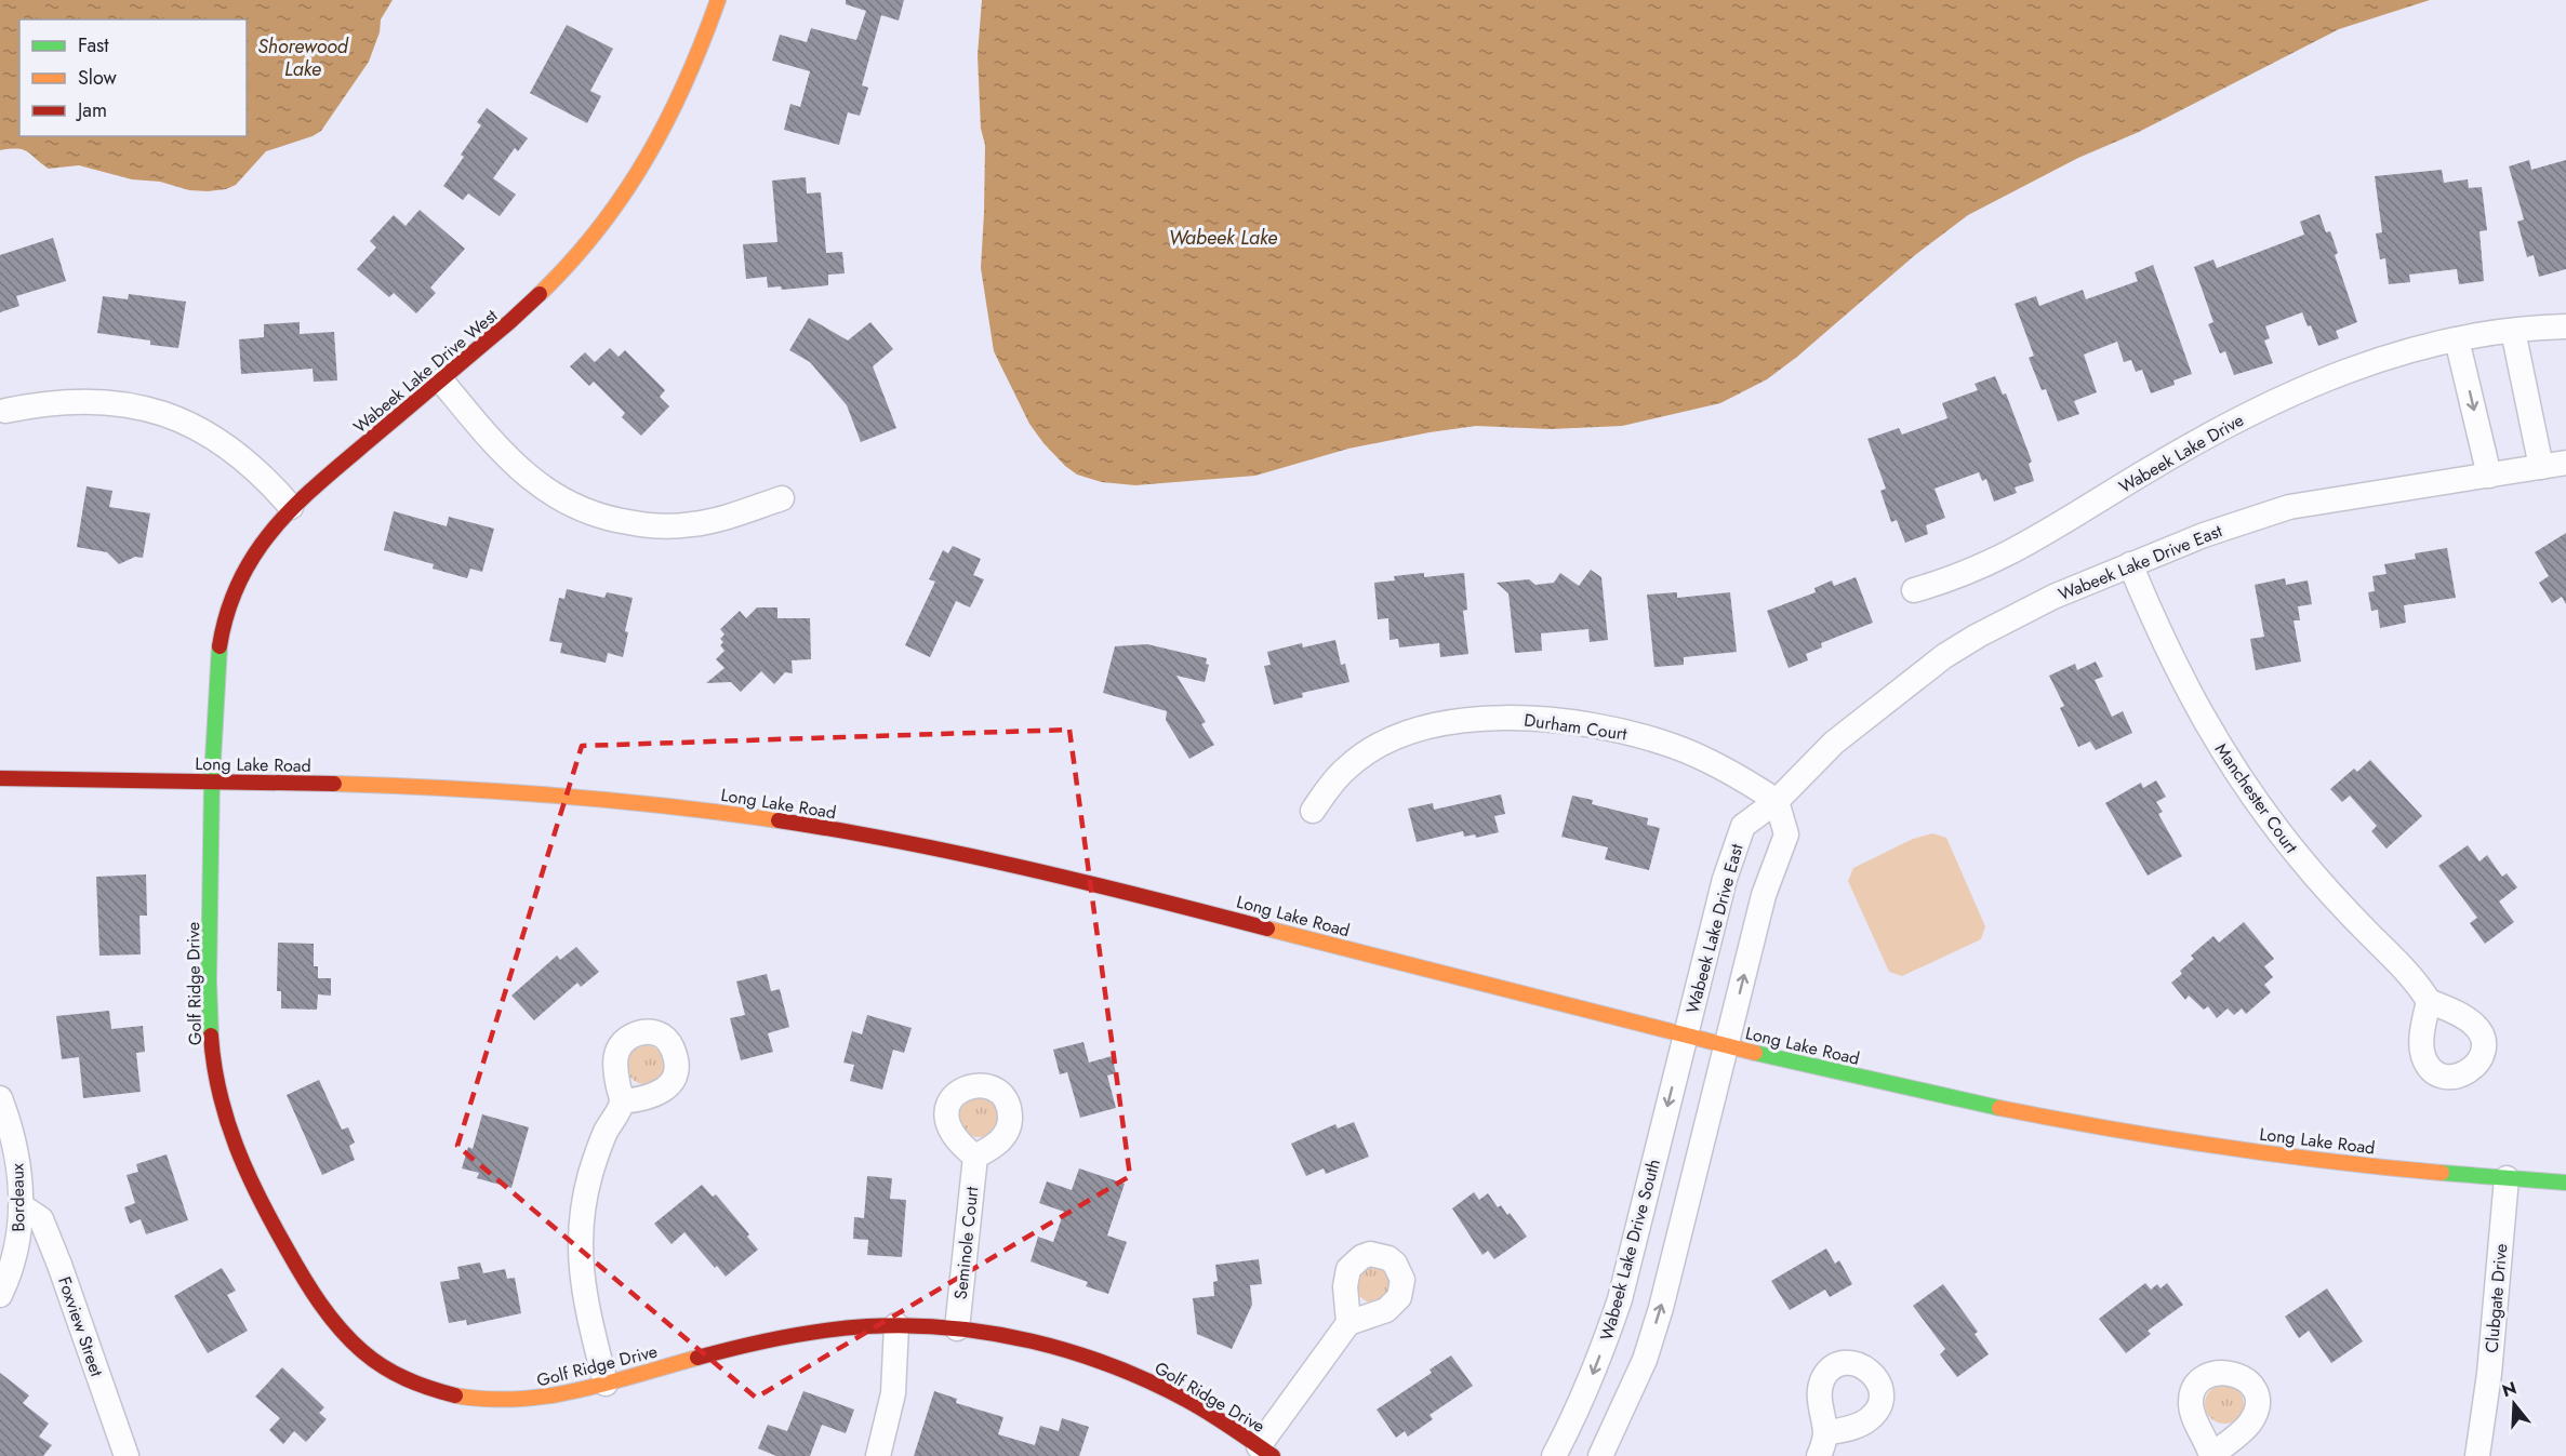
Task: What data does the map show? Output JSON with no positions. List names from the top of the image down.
{
  "streets": {
    "main road": ["Wabeek Lake Drive West", "Long Lake Road", "Golf Ridge Drive"],
    "street": [
      "Wabeek Lake Drive",
      "Wabeek Lake Drive East",
      "Durham Court",
      "Manchester Court",
      "Bordeaux",
      "Seminole Court",
      "Wabeek Lake Drive South",
      "Clubgate Drive",
      "Foxview Street"
    ]
  },
  "crossings": [
    ["Wabeek Lake Drive West", "Long Lake Road"],
    ["Wabeek Lake Drive West", "Golf Ridge Drive"],
    ["Wabeek Lake Drive East", "Durham Court"],
    ["Wabeek Lake Drive East", "Long Lake Road"],
    ["Wabeek Lake Drive East", "Manchester Court"],
    ["Wabeek Lake Drive East", "Wabeek Lake Drive South"],
    ["Long Lake Road", "Golf Ridge Drive"],
    ["Long Lake Road", "Wabeek Lake Drive South"],
    ["Long Lake Road", "Clubgate Drive"],
    ["Golf Ridge Drive", "Seminole Court"],
    ["Bordeaux", "Foxview Street"]
  ],
  "water": ["Shorewood Lake", "Wabeek Lake"],
  "legend": ["Fast", "Slow", "Jam"],
  "north": "top"
}
